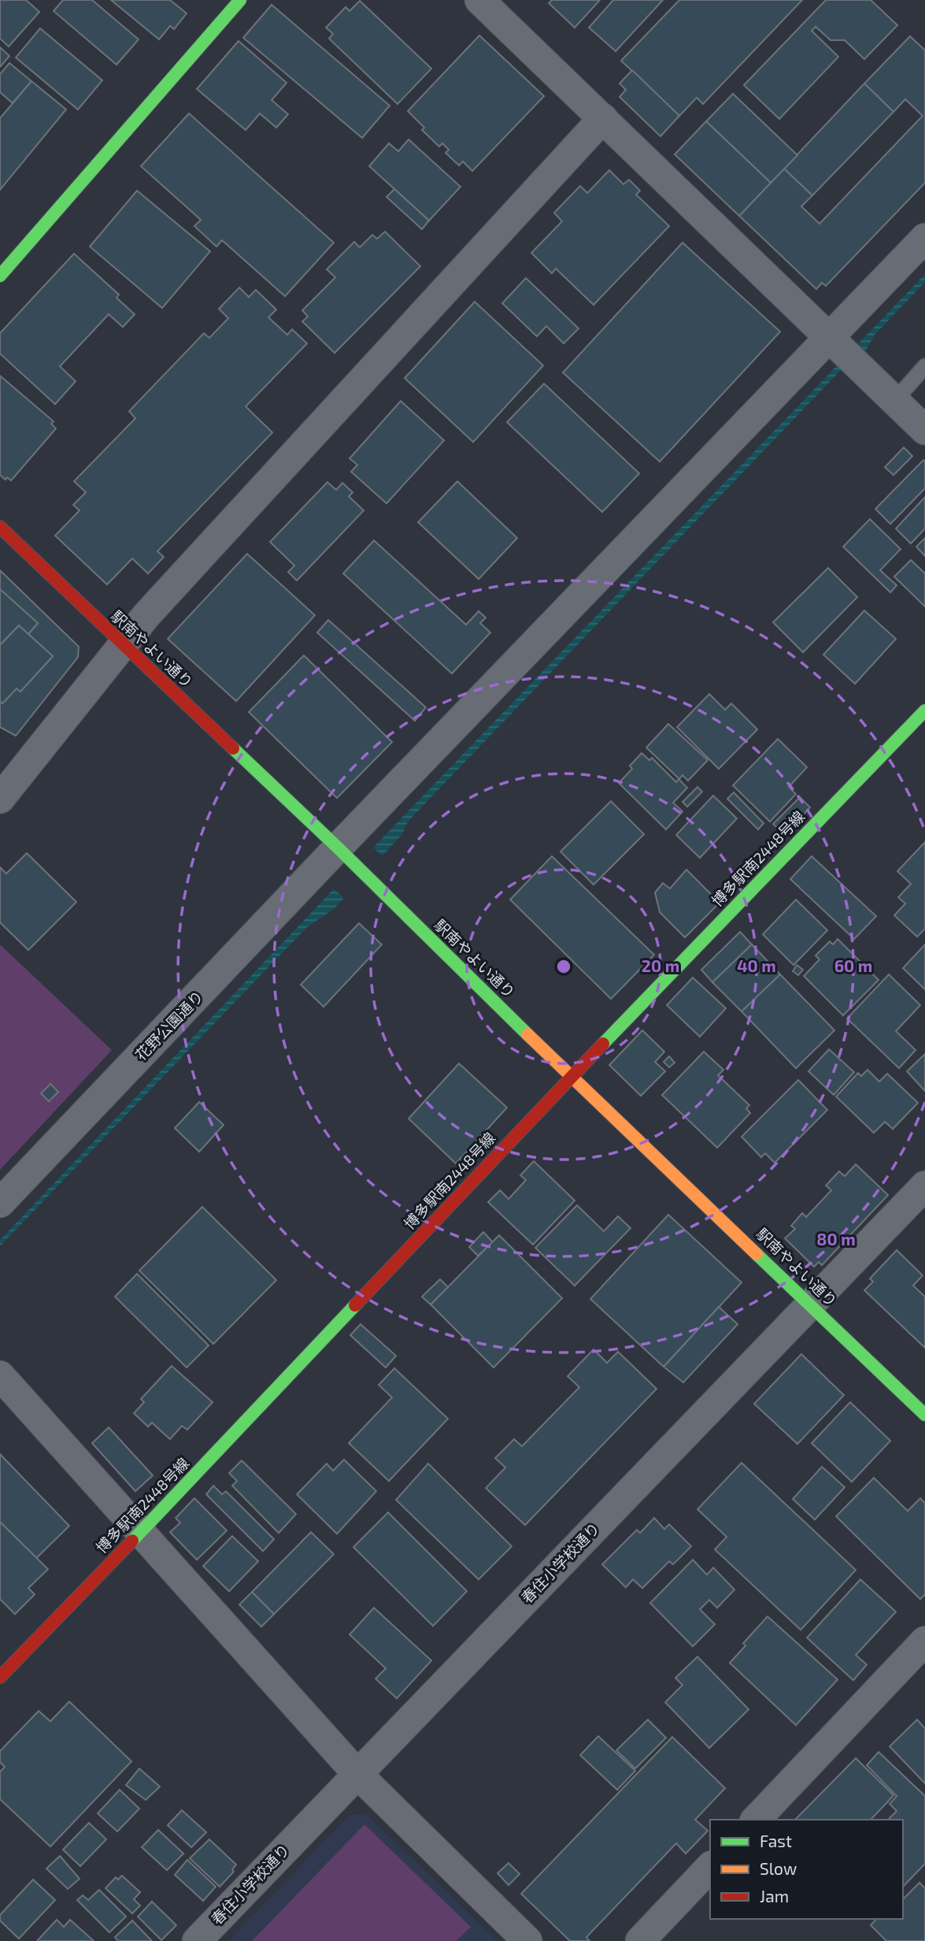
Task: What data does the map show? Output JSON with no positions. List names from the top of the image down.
{
  "streets": {
    "street": [
      "駅南やよい通り",
      "博多駅南2448号線",
      "花野公園通り",
      "春住小学校通り"
    ]
  },
  "crossings": [
    ["駅南やよい通り", "博多駅南2448号線"],
    ["駅南やよい通り", "花野公園通り"],
    ["駅南やよい通り", "春住小学校通り"]
  ],
  "legend": ["Fast", "Slow", "Jam"],
  "rings": [
    "20 m",
    "40 m",
    "60 m",
    "80 m"
  ]
}
